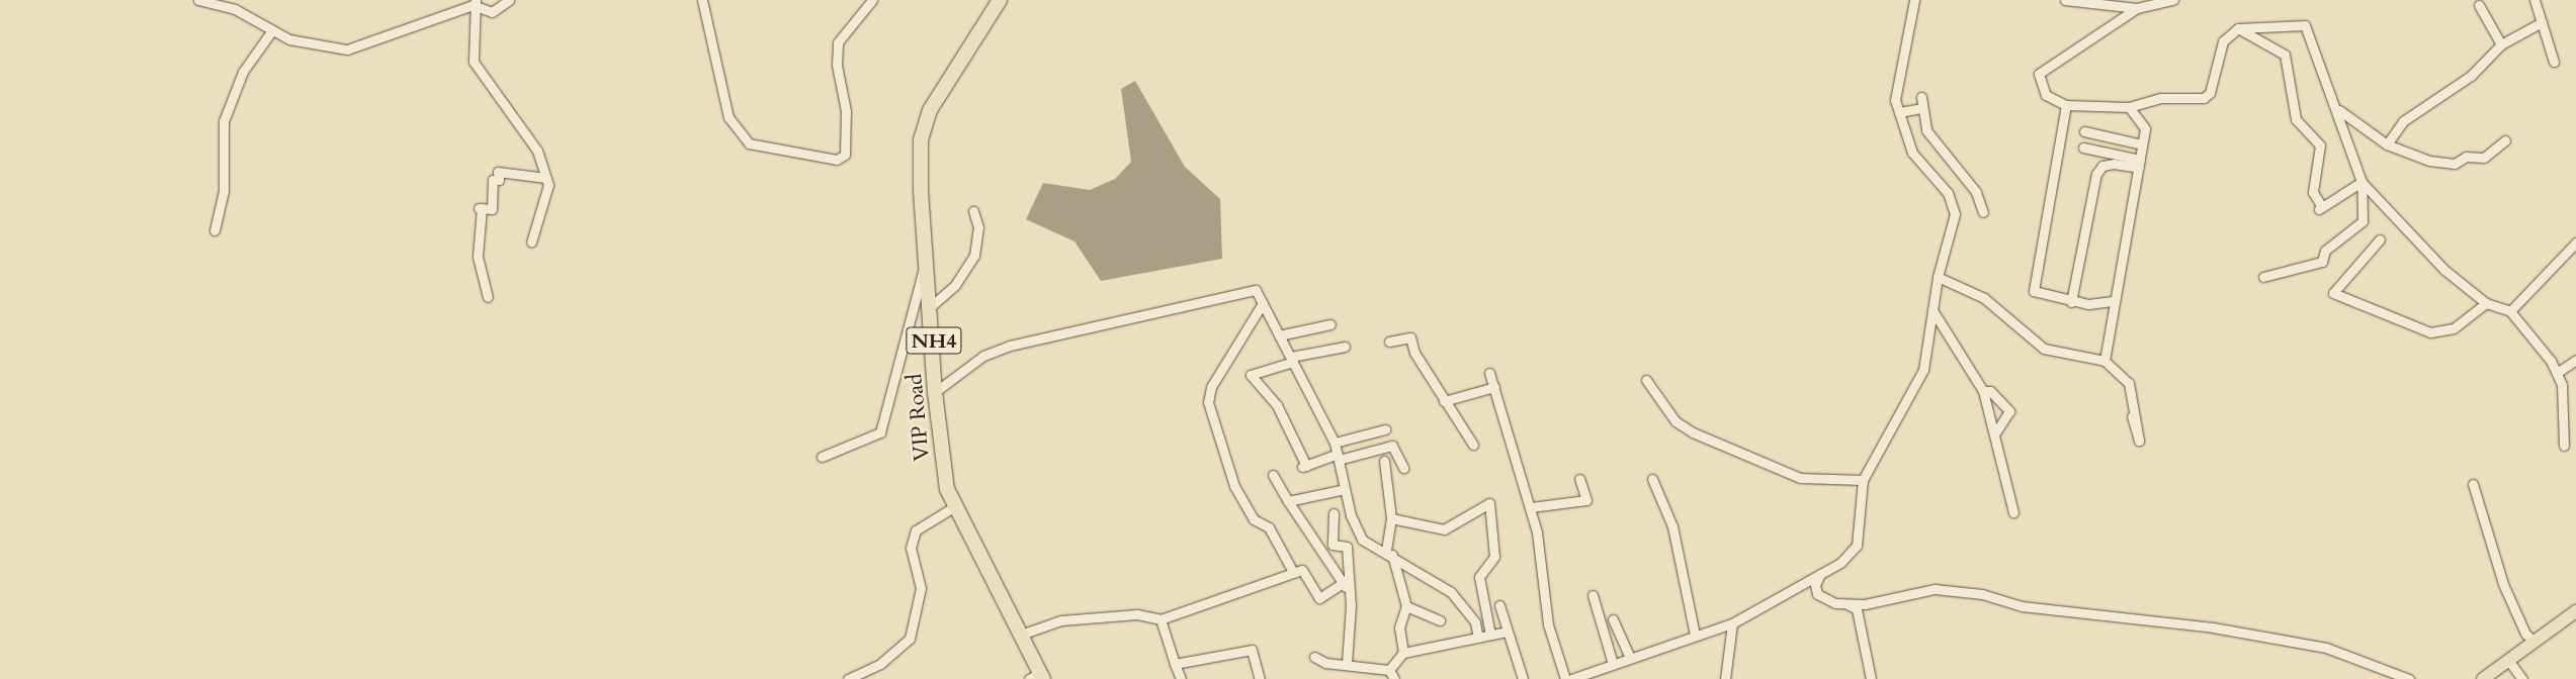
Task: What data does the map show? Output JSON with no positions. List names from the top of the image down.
{
  "streets": {
    "highway": ["NH4", "VIP Road"]
  }
}
